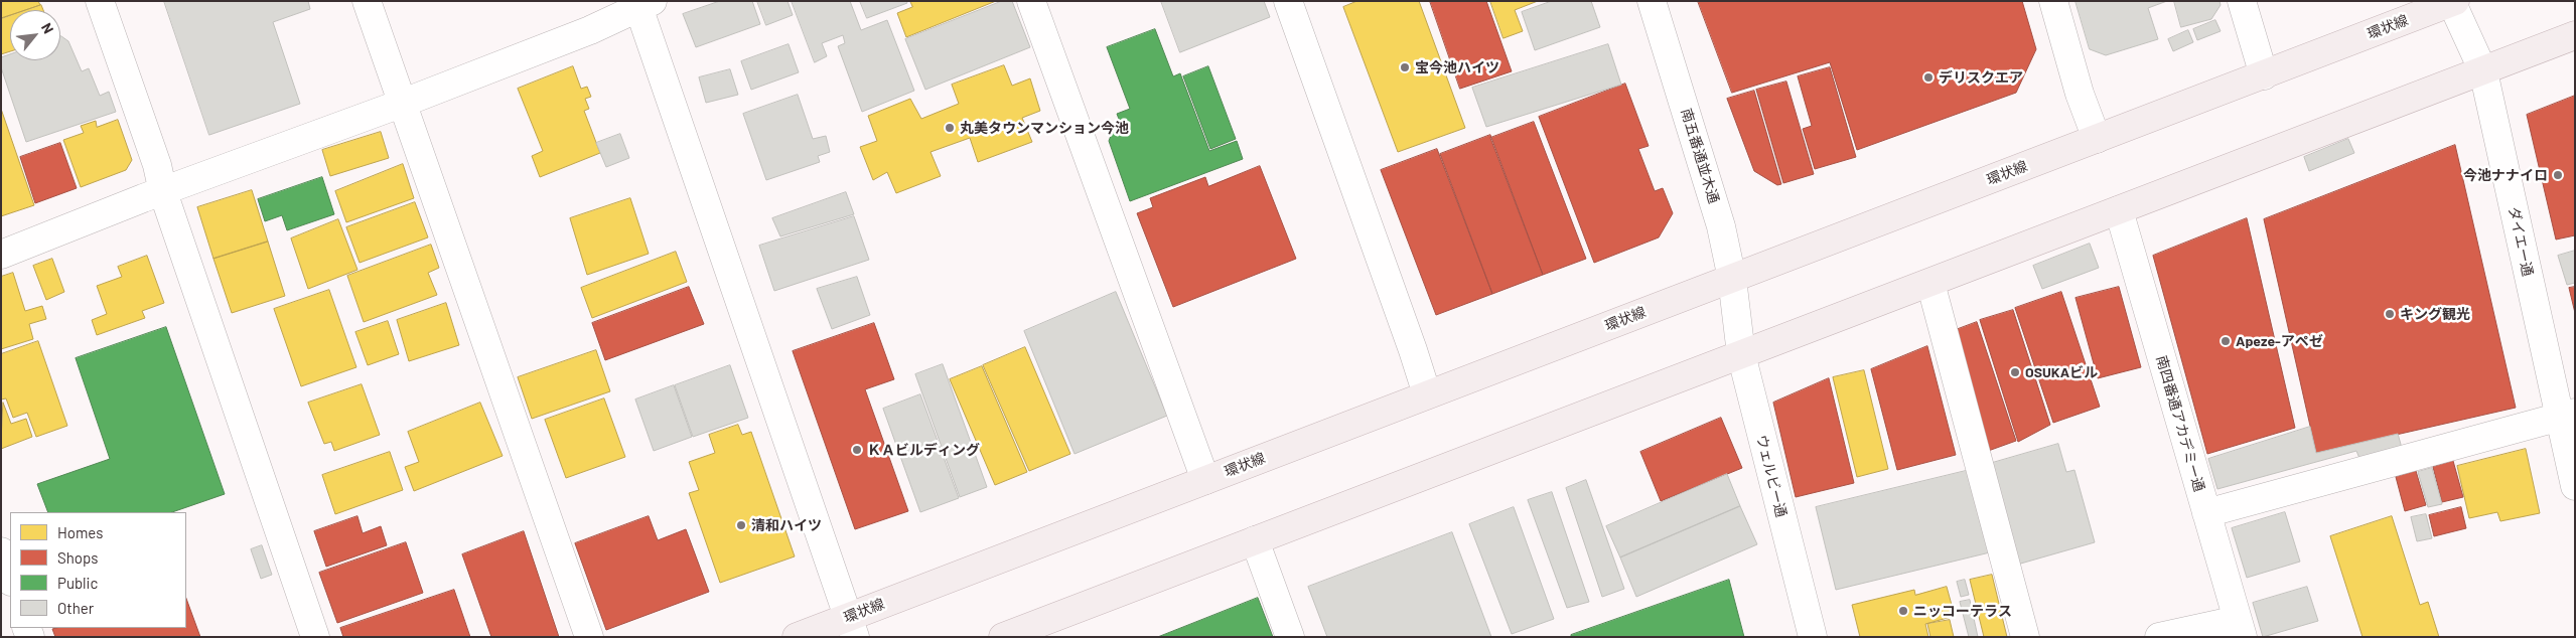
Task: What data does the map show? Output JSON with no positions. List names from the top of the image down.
{
  "streets": {
    "main road": ["環状線"],
    "street": [
      "南五番通並木通",
      "ダイエー通",
      "南四番通アカデミー通",
      "ウェルビー通"
    ]
  },
  "crossings": [
    ["環状線", "南五番通並木通"],
    ["環状線", "ダイエー通"],
    ["南五番通並木通", "ウェルビー通"]
  ],
  "places": [
    "宝今池ハイツ",
    "デリスクエア",
    "丸美タウンマンション今池",
    "今池ナナイロ",
    "キング観光",
    "Apeze-アペゼ",
    "OSUKAビル",
    "ＫＡビルディング",
    "清和ハイツ",
    "ニッコーテラス"
  ],
  "legend": [
    "Homes",
    "Shops",
    "Public",
    "Other"
  ],
  "north": "top right"
}
